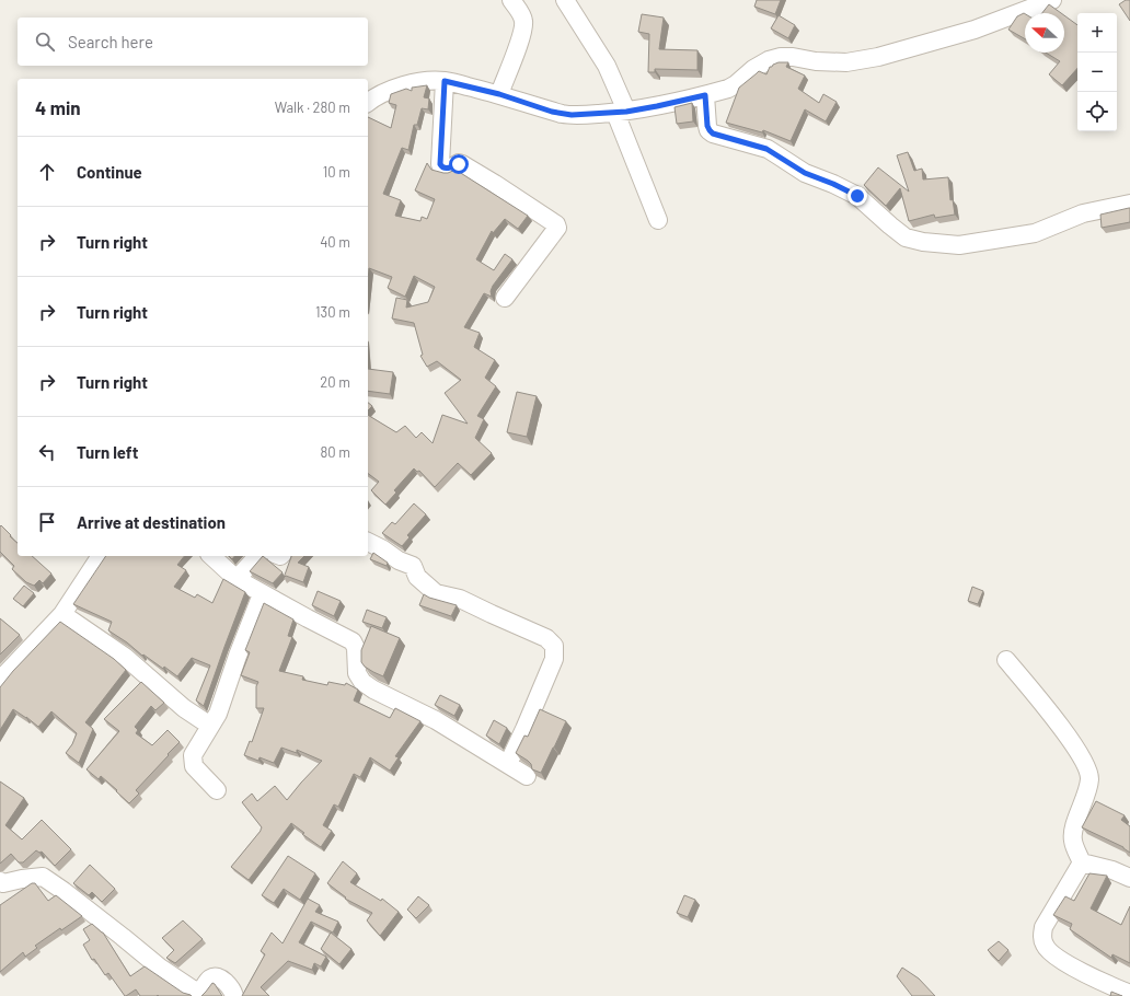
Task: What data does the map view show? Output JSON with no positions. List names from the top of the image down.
{
  "north": "left",
  "page": {
    "map_buttons": ["+", "−"],
    "search": "Search here",
    "heading": ["4 min", "Walk · 280 m"],
    "list": [
      ["Continue", "10 m"],
      ["Turn right", "40 m"],
      ["Turn right", "130 m"],
      ["Turn right", "20 m"],
      ["Turn left", "80 m"],
      "Arrive at destination"
    ]
  }
}
